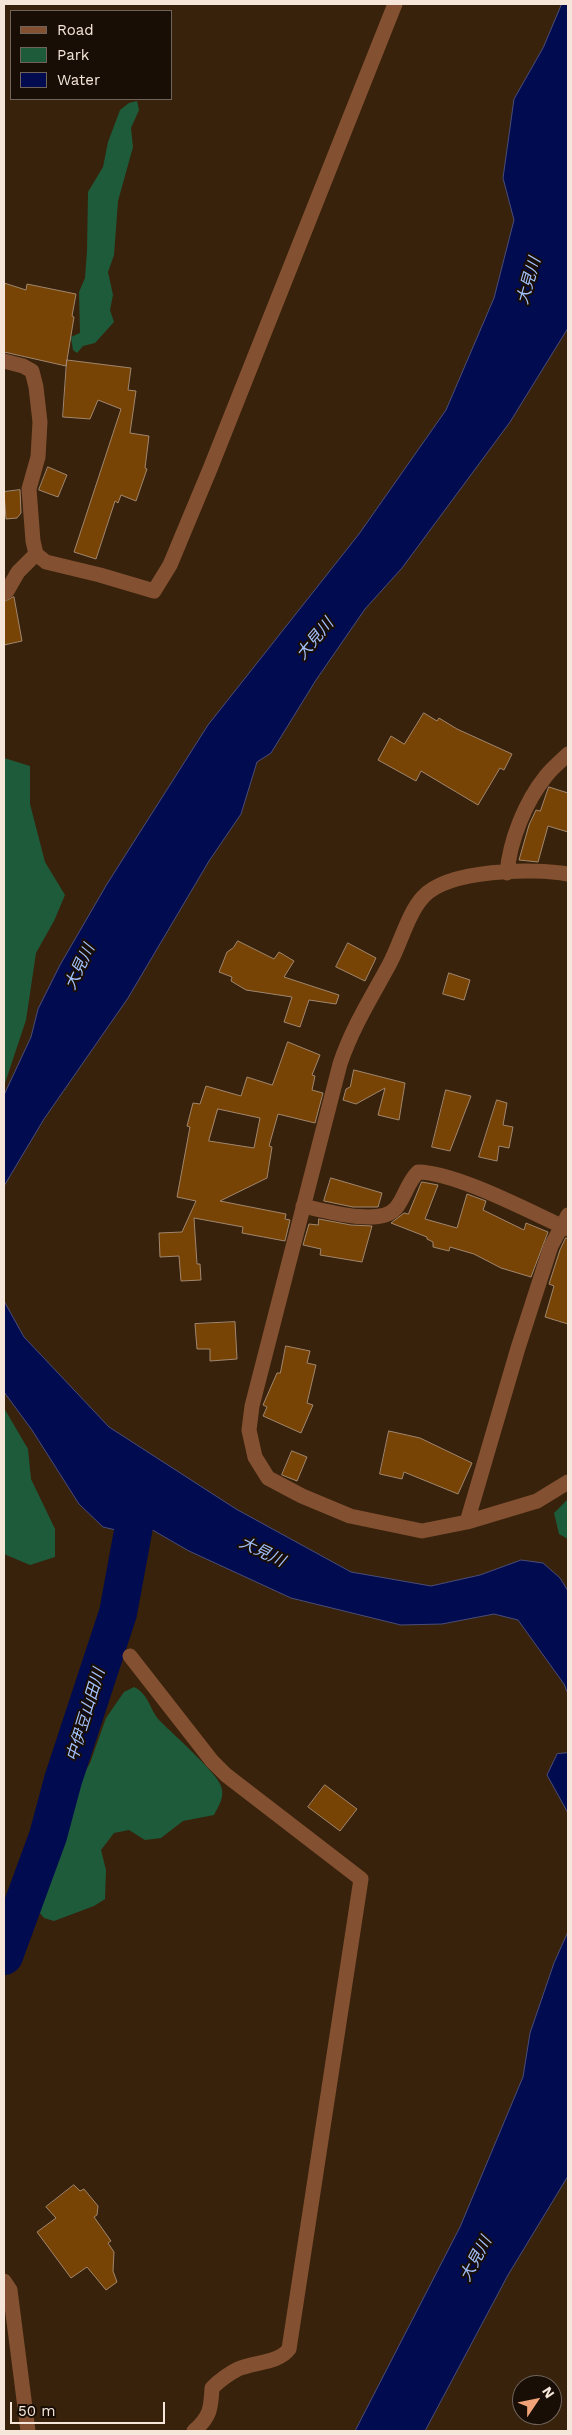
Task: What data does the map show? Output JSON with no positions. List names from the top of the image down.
{
  "water": ["大見川", "中伊豆山田川"],
  "legend": ["Road", "Park", "Water"],
  "scale_bar": "50 m",
  "north": "top right"
}
